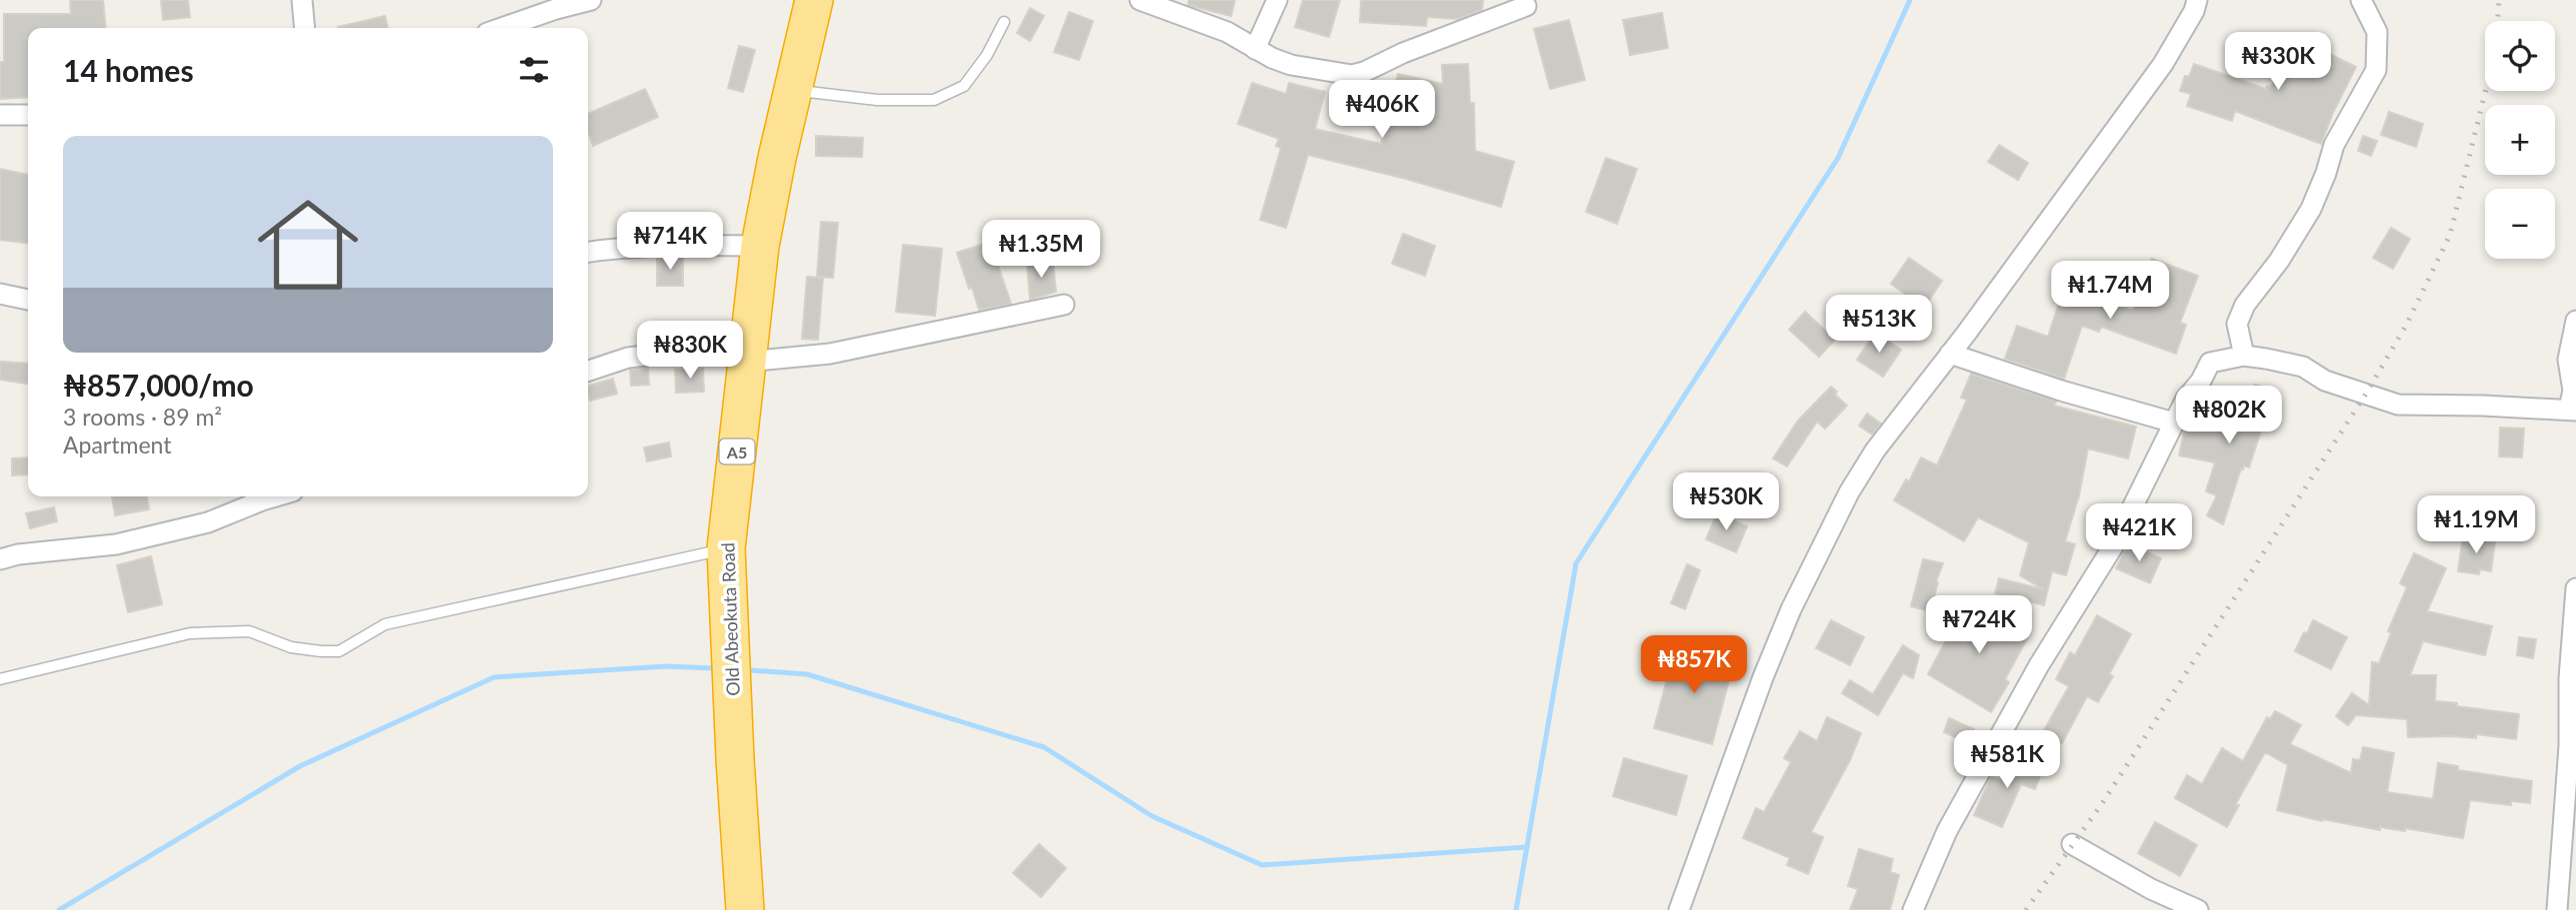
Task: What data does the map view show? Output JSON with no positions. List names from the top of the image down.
{
  "streets": {
    "highway": ["A5", "Old Abeokuta Road"]
  },
  "page": {
    "map_buttons": ["+", "−"],
    "heading": "14 homes",
    "price": [
      "₦330K",
      "₦406K",
      "₦714K",
      "₦1.35M",
      "₦1.74M",
      "₦513K",
      "₦830K",
      "₦802K",
      "₦530K",
      "₦1.19M",
      "₦421K",
      "₦724K",
      "₦857K",
      "₦581K"
    ],
    "list": [
      {
        "name": "₦857,000/mo",
        "note": "3 rooms · 89 m² · Apartment"
      }
    ]
  }
}
